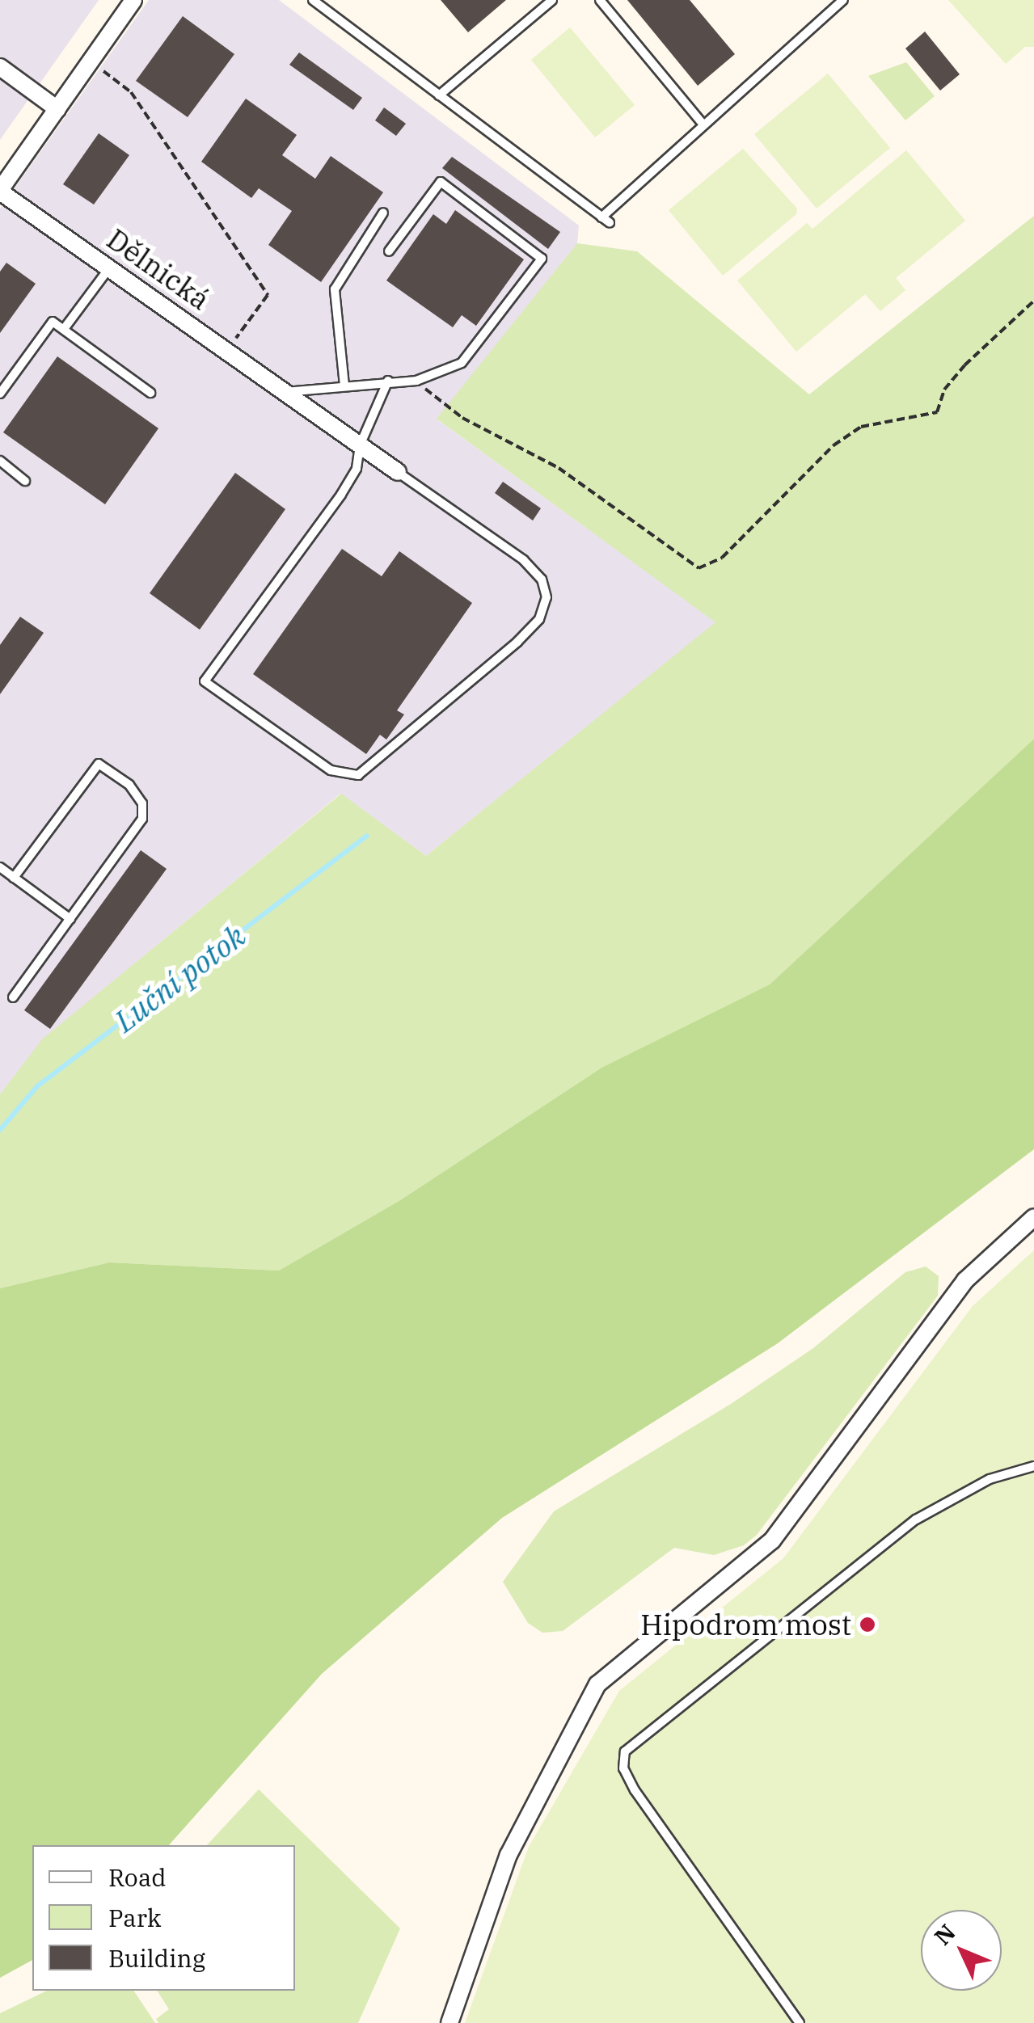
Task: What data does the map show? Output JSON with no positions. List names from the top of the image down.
{
  "streets": {
    "street": ["Dělnická"]
  },
  "water": ["Luční potok"],
  "places": ["Hipodrom most"],
  "legend": ["Road", "Park", "Building"],
  "north": "top left"
}
